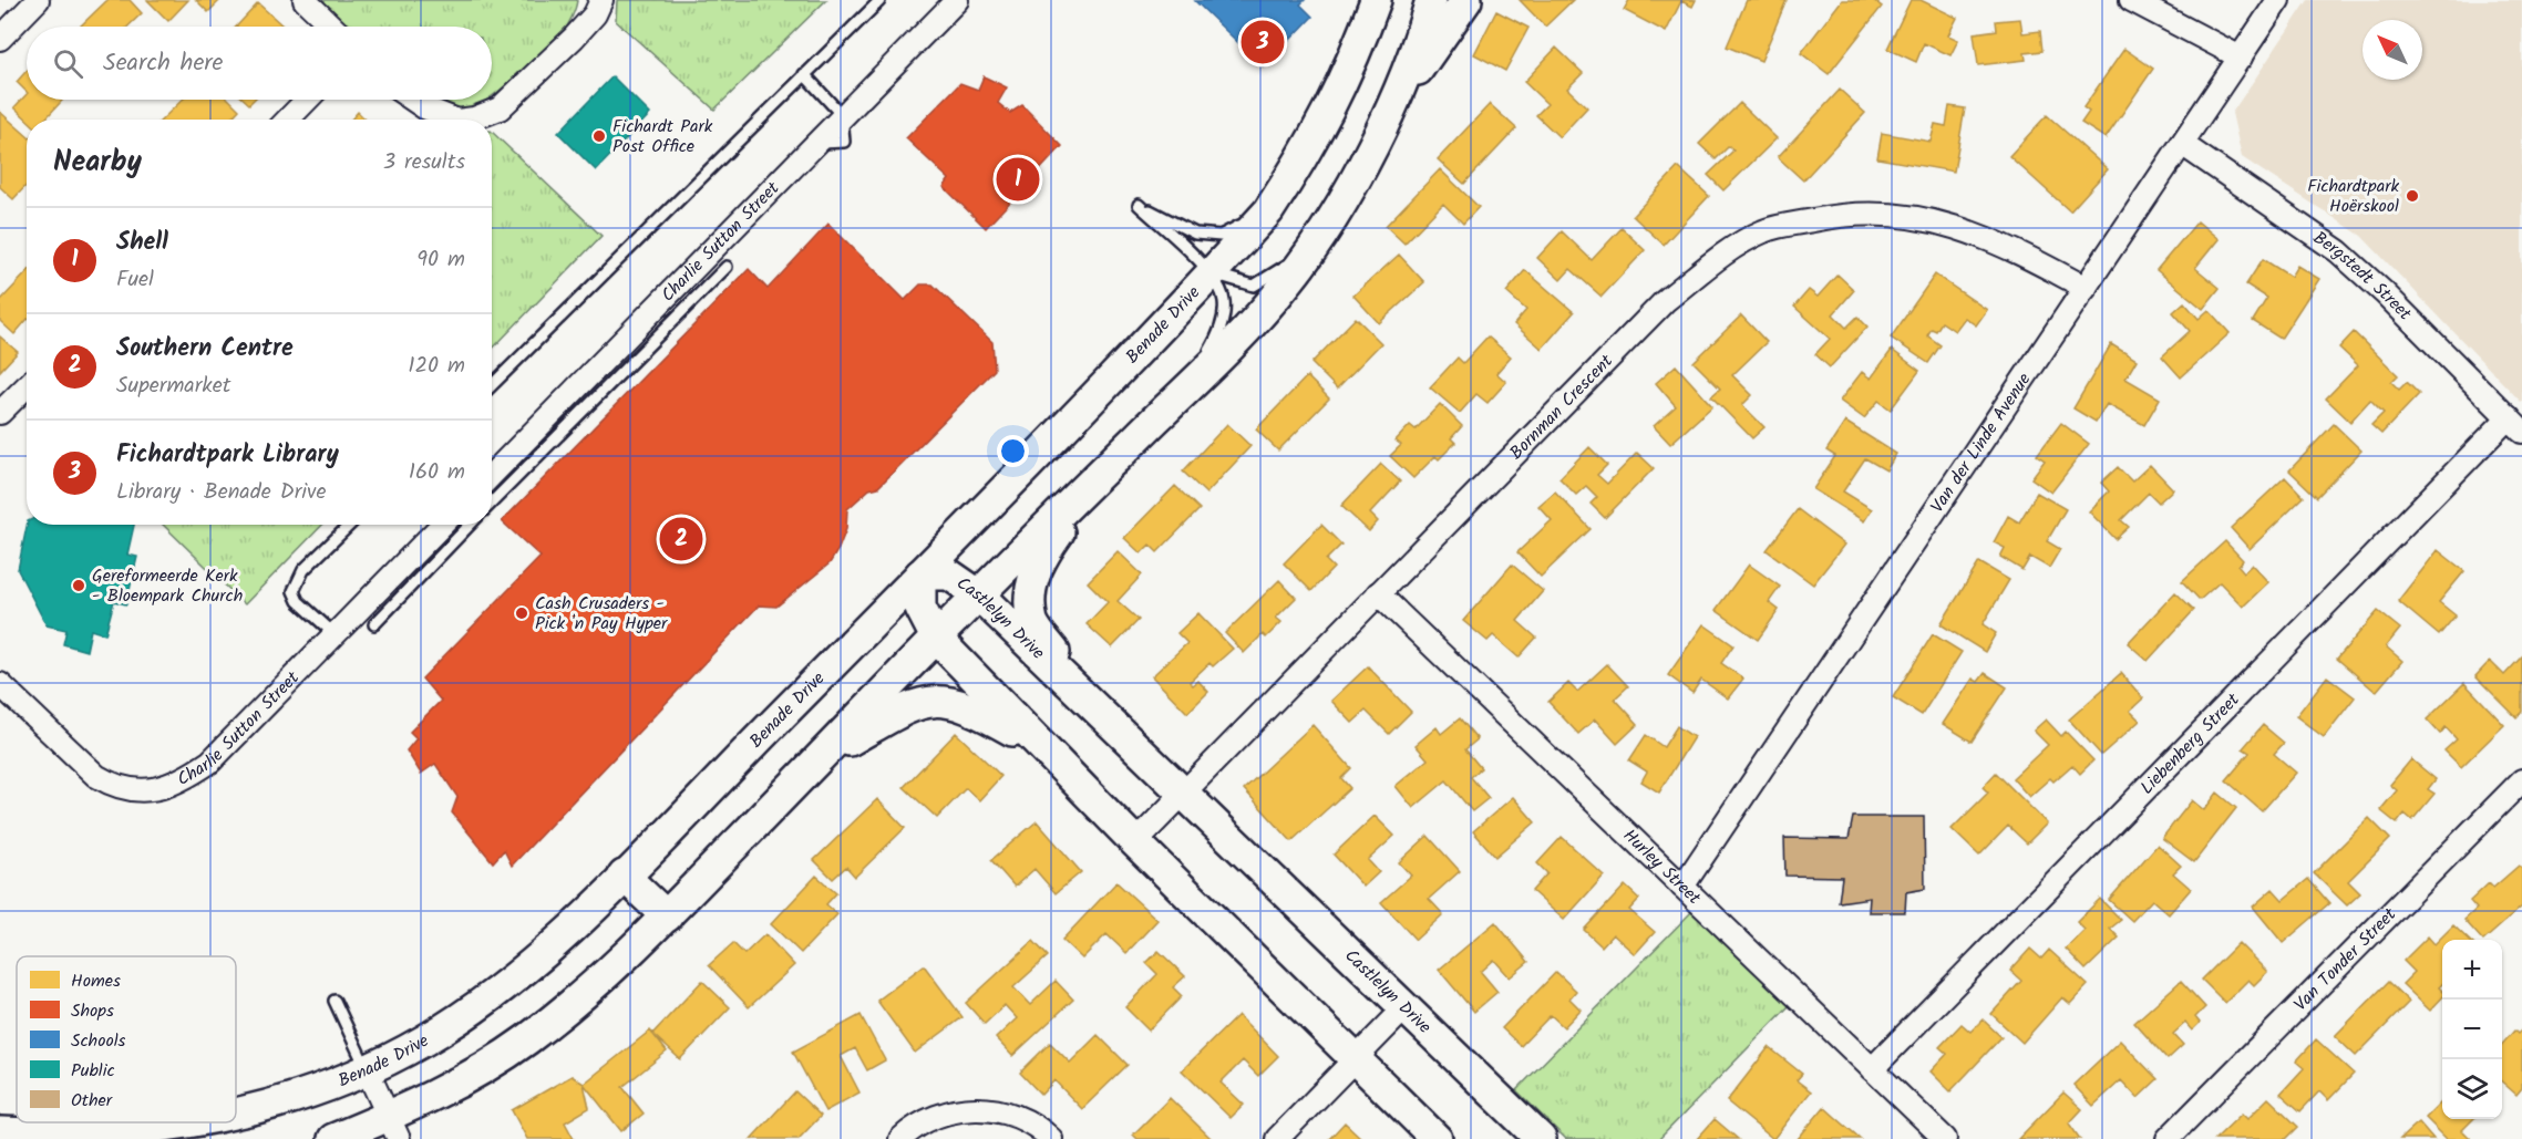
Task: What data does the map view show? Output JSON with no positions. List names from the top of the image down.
{
  "streets": {
    "street": [
      "Charlie Sutton Street",
      "Bergstedt Street",
      "Benade Drive",
      "Bornman Crescent",
      "Van der Linde Avenue",
      "Castlelyn Drive",
      "Liebenberg Street",
      "Hurley Street",
      "Van Tonder Street"
    ]
  },
  "crossings": [
    ["Bergstedt Street", "Van der Linde Avenue"],
    ["Bergstedt Street", "Liebenberg Street"],
    ["Benade Drive", "Castlelyn Drive"],
    ["Bornman Crescent", "Van der Linde Avenue"],
    ["Bornman Crescent", "Castlelyn Drive"],
    ["Bornman Crescent", "Hurley Street"],
    ["Van der Linde Avenue", "Hurley Street"],
    ["Liebenberg Street", "Hurley Street"]
  ],
  "places": [
    "Fichardt Park Post Office",
    "Fichardtpark Hoërskool",
    "Gereformeerde Kerk - Bloempark Church",
    "Cash Crusaders - Pick 'n Pay Hyper"
  ],
  "legend": [
    "Homes",
    "Shops",
    "Schools",
    "Public",
    "Other"
  ],
  "north": "top left",
  "page": {
    "pins": ["3", "1", "2"],
    "search": "Search here",
    "heading": ["Nearby", "3 results"],
    "list": [
      {
        "mark": "1",
        "name": "Shell",
        "note": "Fuel",
        "value": "90 m"
      },
      {
        "mark": "2",
        "name": "Southern Centre",
        "note": "Supermarket",
        "value": "120 m"
      },
      {
        "mark": "3",
        "name": "Fichardtpark Library",
        "note": "Library · Benade Drive",
        "value": "160 m"
      }
    ],
    "map_buttons": ["+", "−"]
  }
}
